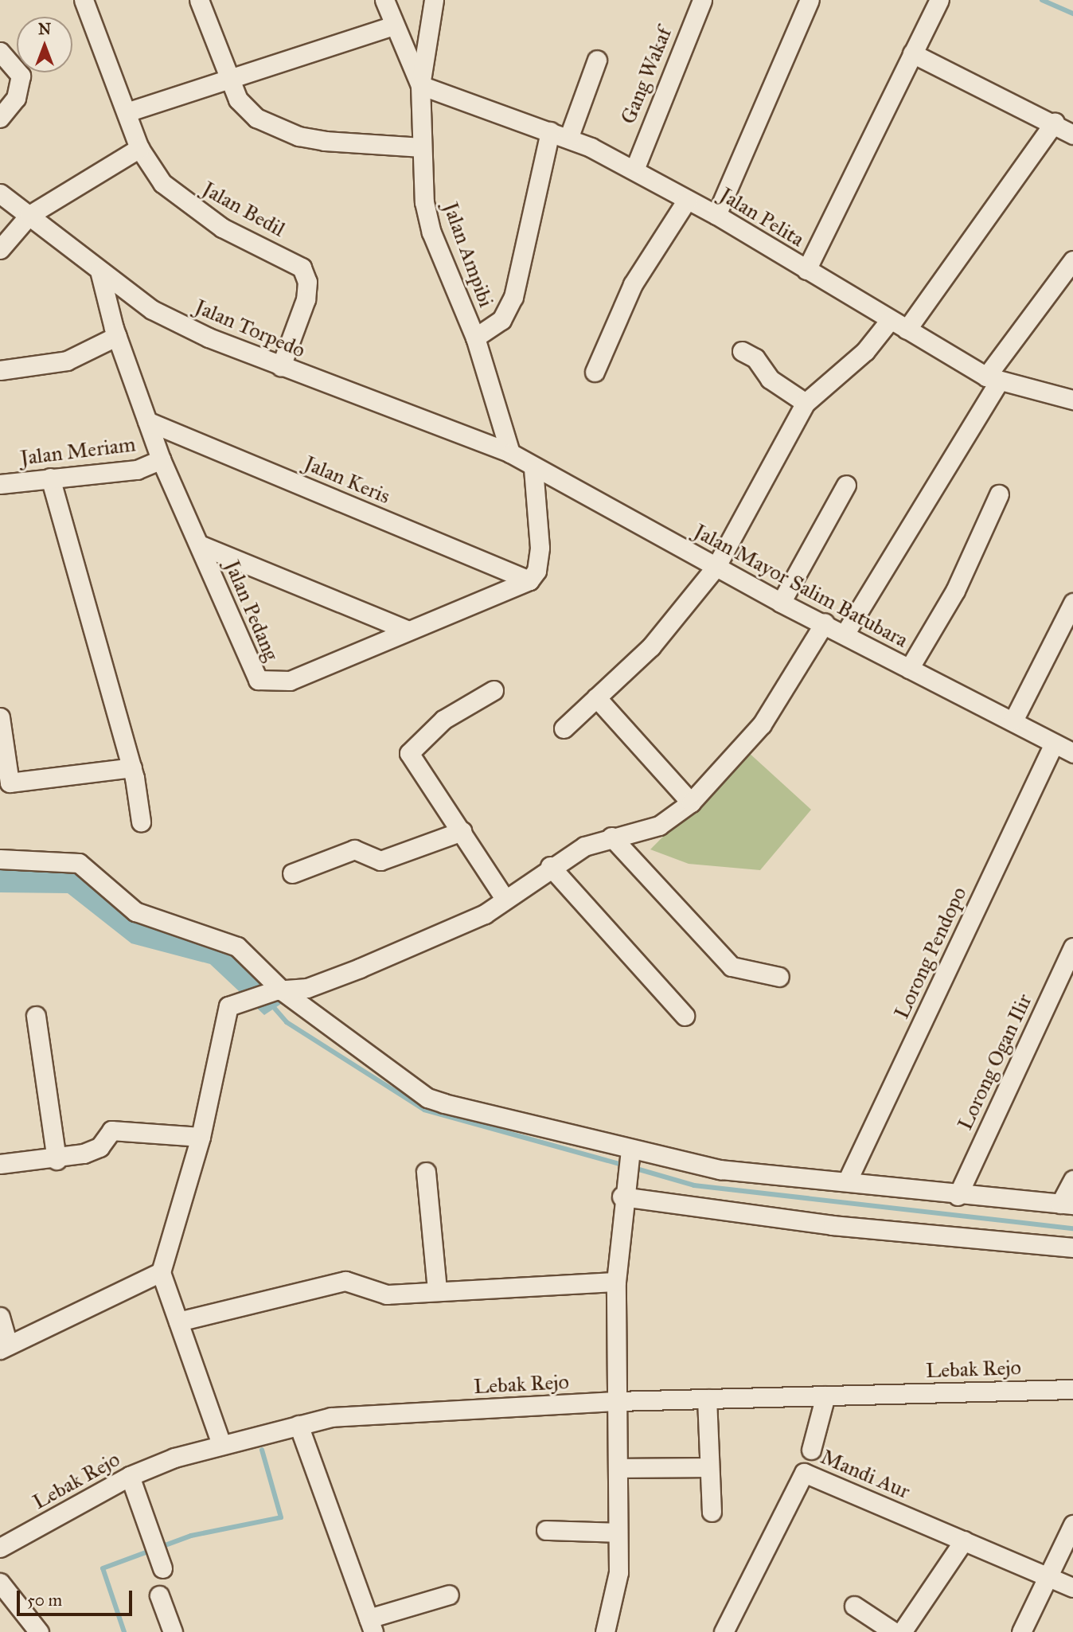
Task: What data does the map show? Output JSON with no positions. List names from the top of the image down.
{
  "streets": {
    "street": [
      "Gang Wakaf",
      "Jalan Bedil",
      "Jalan Pelita",
      "Jalan Ampibi",
      "Jalan Torpedo",
      "Jalan Meriam",
      "Jalan Keris",
      "Jalan Mayor Salim Batubara",
      "Jalan Pedang",
      "Lorong Pendopo",
      "Lorong Ogan Ilir",
      "Lebak Rejo",
      "Mandi Aur"
    ]
  },
  "crossings": [
    ["Gang Wakaf", "Jalan Pelita"],
    ["Jalan Bedil", "Jalan Torpedo"],
    ["Jalan Pelita", "Jalan Ampibi"],
    ["Jalan Ampibi", "Jalan Torpedo"],
    ["Jalan Ampibi", "Jalan Mayor Salim Batubara"],
    ["Jalan Torpedo", "Jalan Mayor Salim Batubara"],
    ["Jalan Torpedo", "Jalan Pedang"],
    ["Jalan Meriam", "Jalan Pedang"],
    ["Jalan Keris", "Jalan Pedang"],
    ["Jalan Mayor Salim Batubara", "Lorong Pendopo"]
  ],
  "scale_bar": "50 m",
  "north": "top"
}
